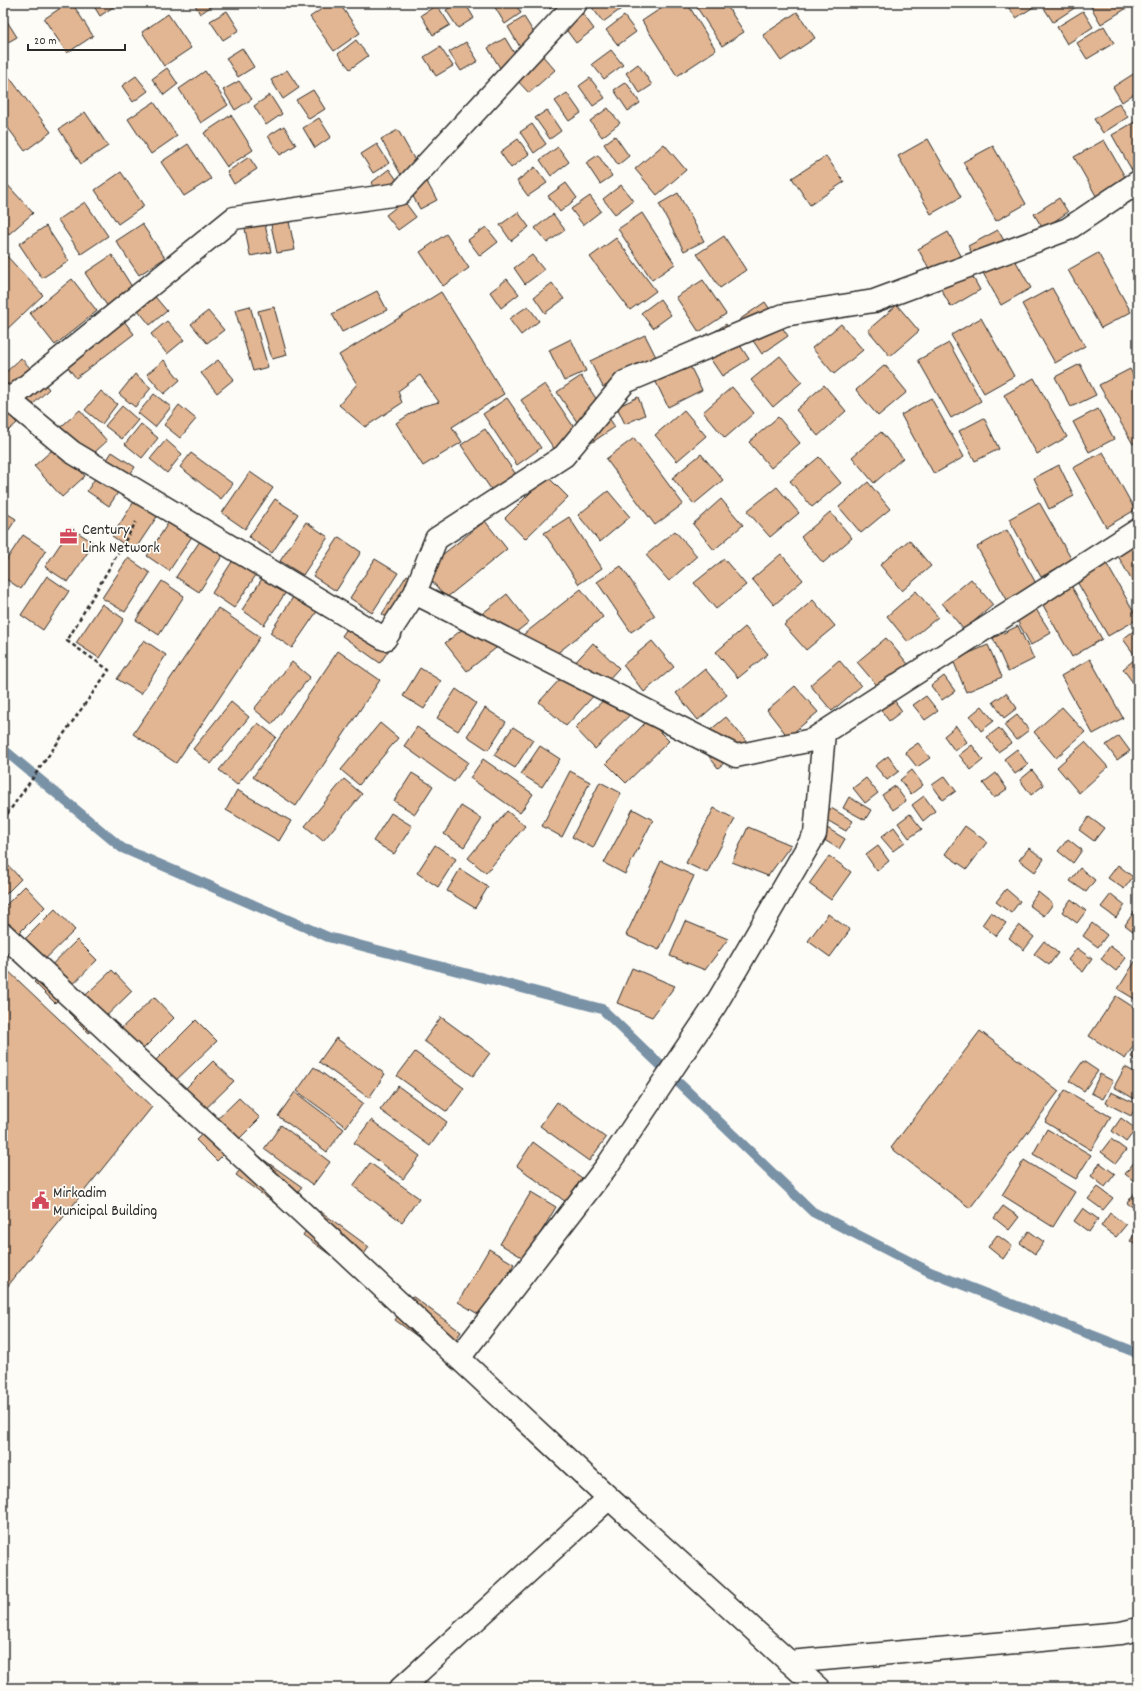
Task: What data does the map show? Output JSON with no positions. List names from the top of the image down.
{
  "places": {
    "office": ["Century Link Network"],
    "public building": ["Mirkadim Municipal Building"]
  },
  "scale_bar": "20 m"
}
